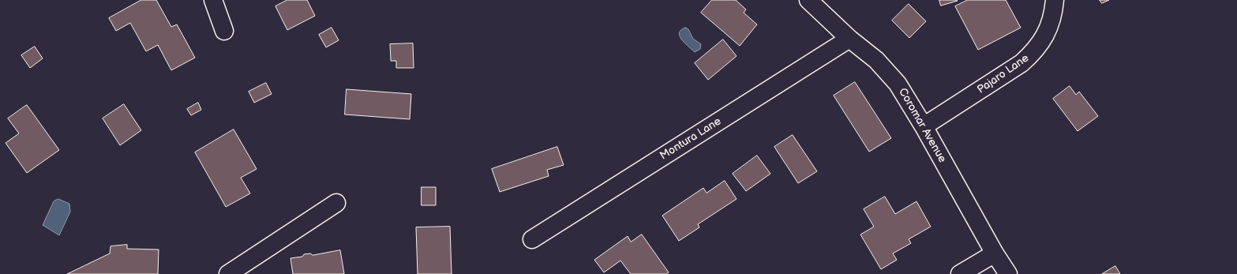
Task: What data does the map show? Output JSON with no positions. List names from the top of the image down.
{
  "streets": {
    "street": ["Pajaro Lane", "Coromar Avenue", "Montura Lane"]
  },
  "crossings": [
    ["Pajaro Lane", "Coromar Avenue"],
    ["Coromar Avenue", "Montura Lane"]
  ]
}
